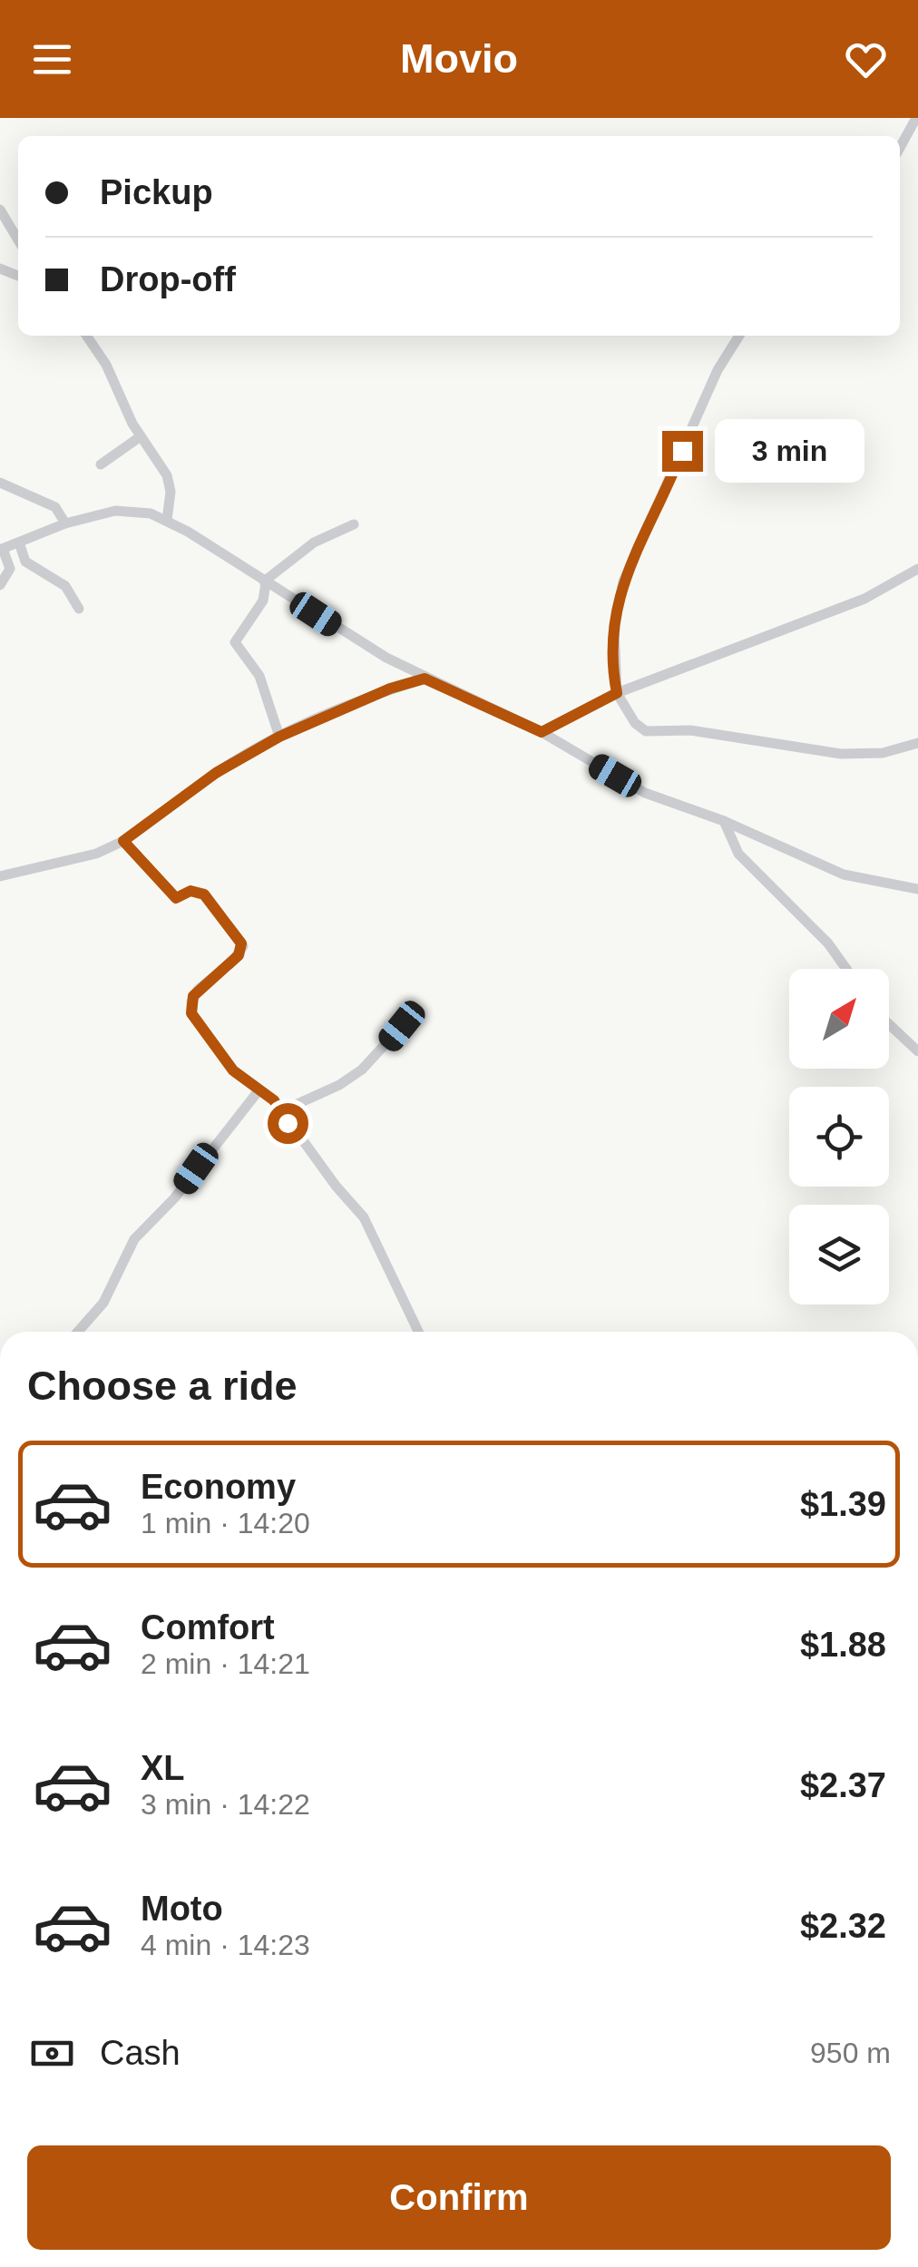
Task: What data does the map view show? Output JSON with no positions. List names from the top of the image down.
{
  "north": "top right",
  "page": {
    "header": "Movio",
    "banner": ["Pickup", "Drop-off"],
    "bubble": "3 min",
    "heading": "Choose a ride",
    "list": [
      {
        "name": "Economy",
        "note": "1 min · 14:20",
        "value": "$1.39"
      },
      {
        "name": "Comfort",
        "note": "2 min · 14:21",
        "value": "$1.88"
      },
      {
        "name": "XL",
        "note": "3 min · 14:22",
        "value": "$2.37"
      },
      {
        "name": "Moto",
        "note": "4 min · 14:23",
        "value": "$2.32"
      }
    ],
    "pay": ["Cash", "950 m"],
    "buttons": "Confirm"
  }
}
